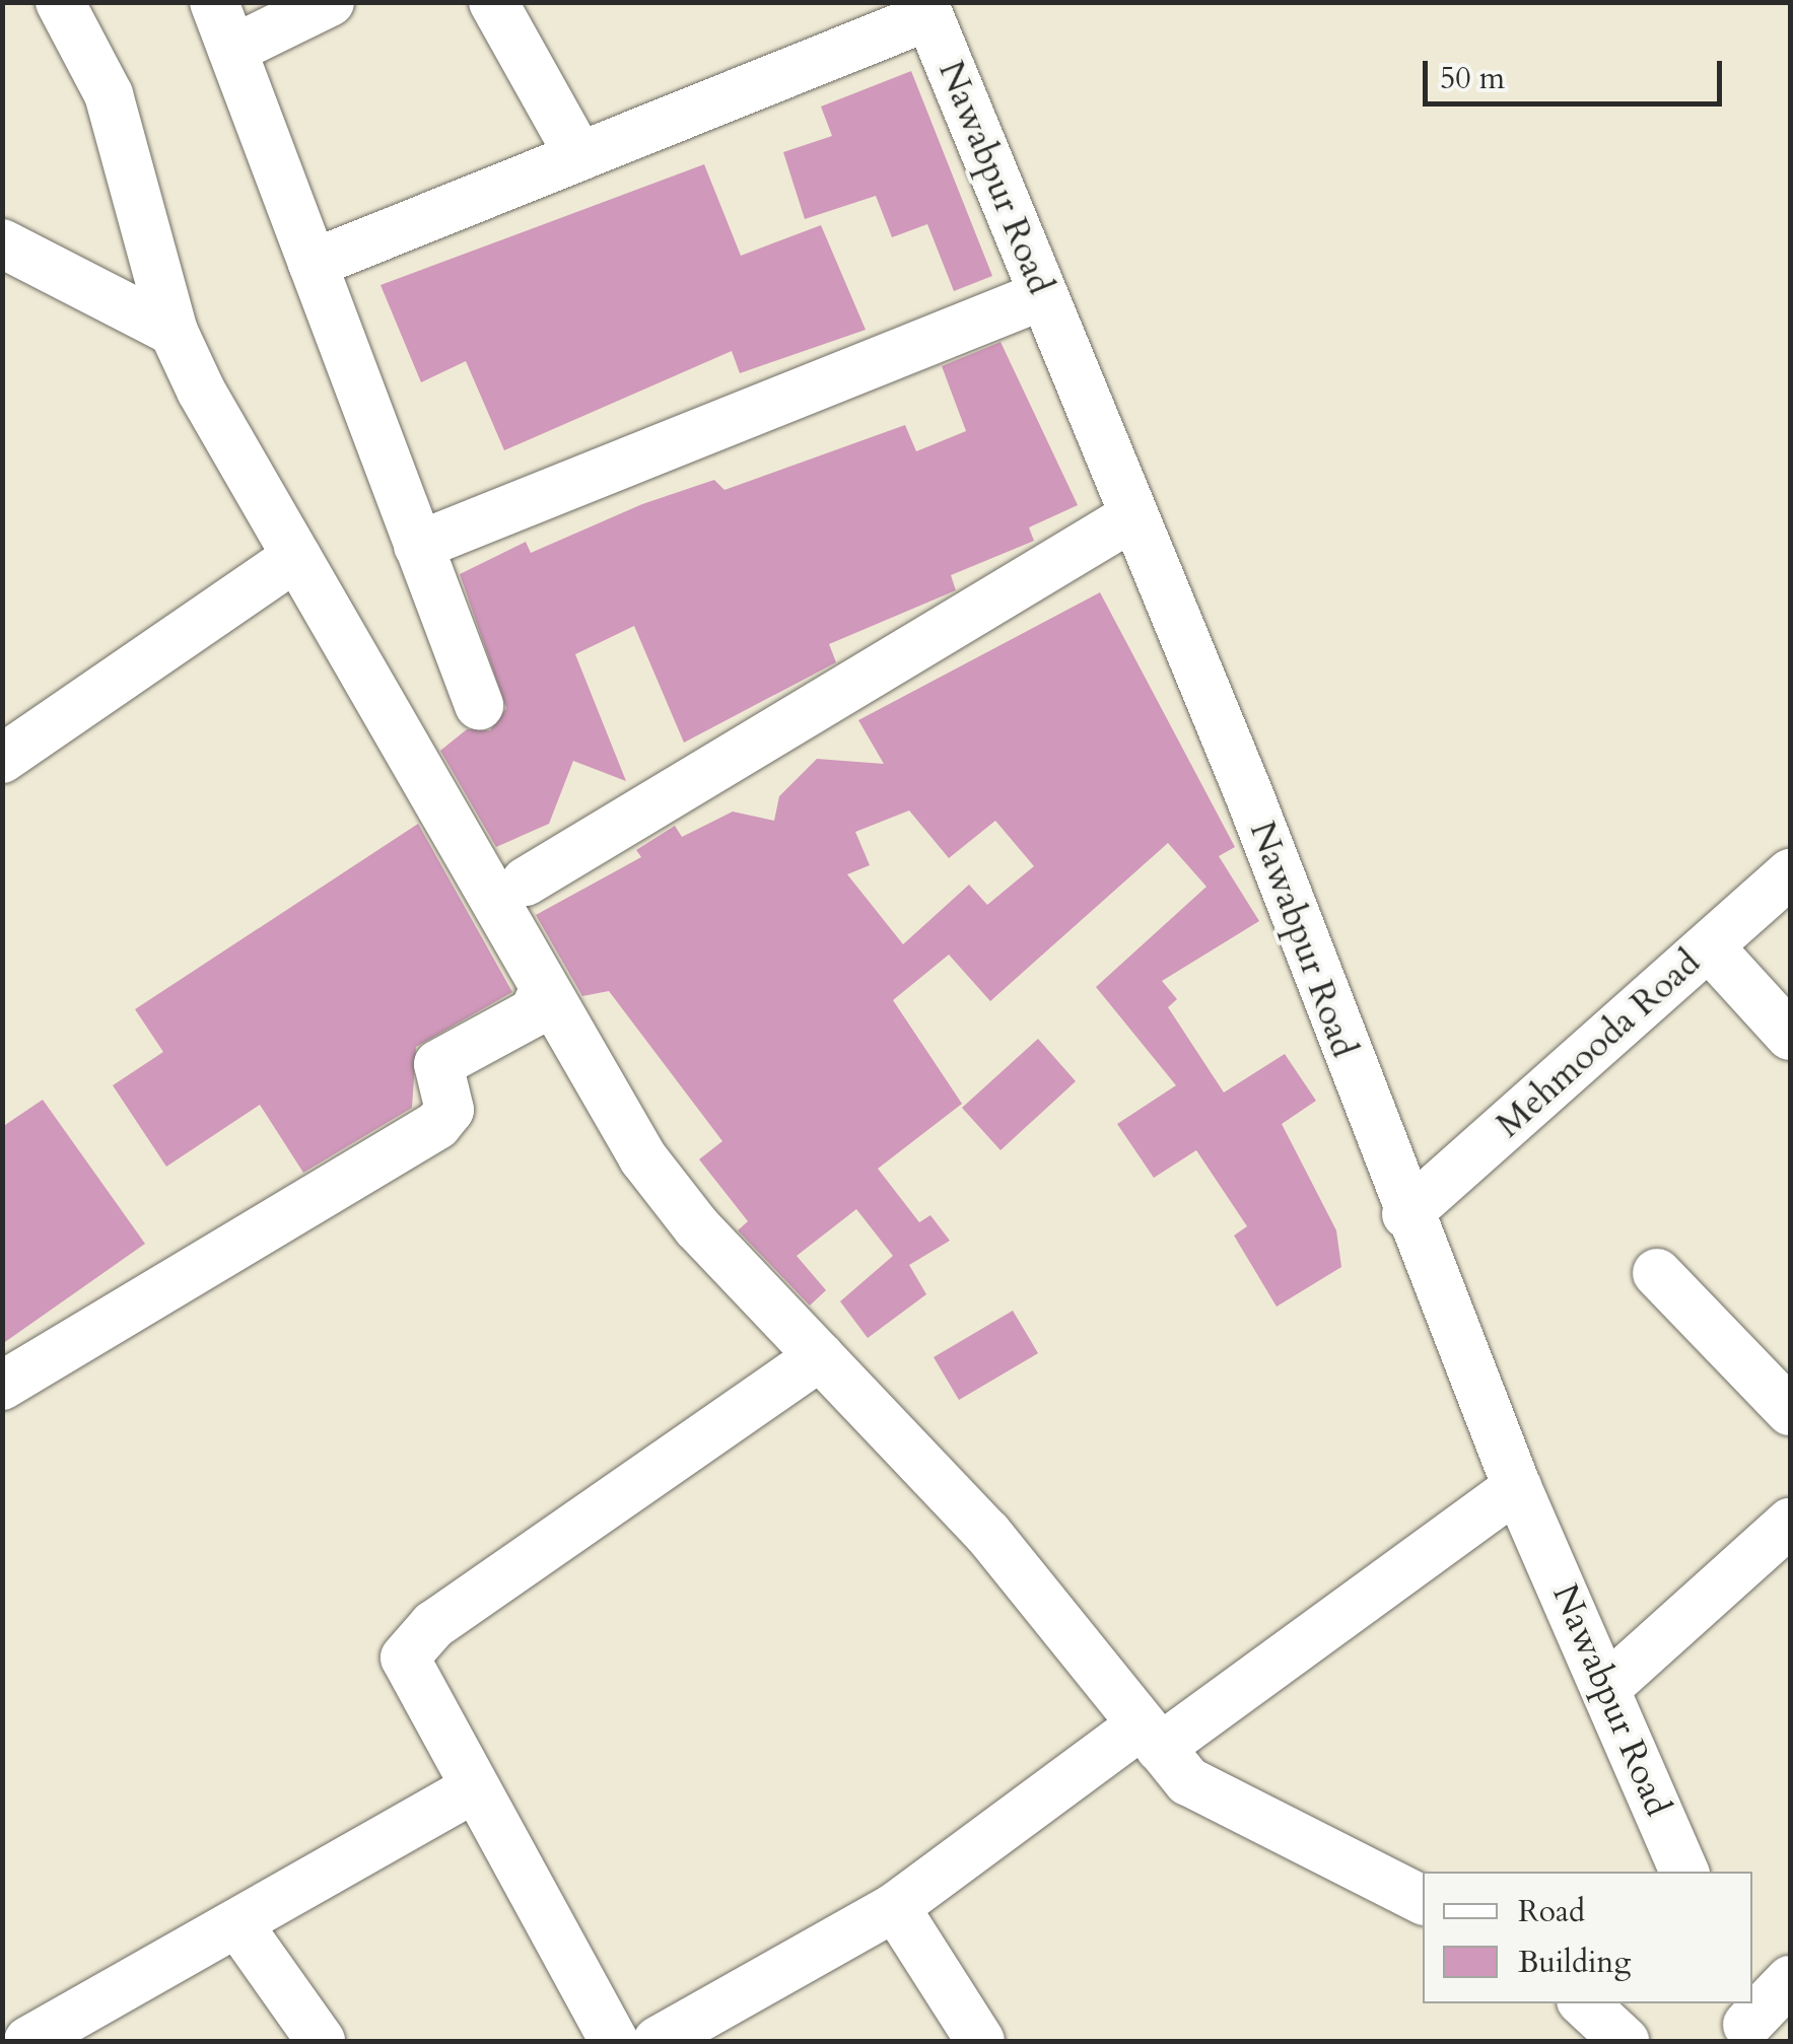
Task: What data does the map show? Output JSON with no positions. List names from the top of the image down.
{
  "streets": {
    "street": ["Nawabpur Road", "Mehmooda Road"]
  },
  "crossings": [
    ["Nawabpur Road", "Mehmooda Road"]
  ],
  "legend": ["Road", "Building"],
  "scale_bar": "50 m"
}
